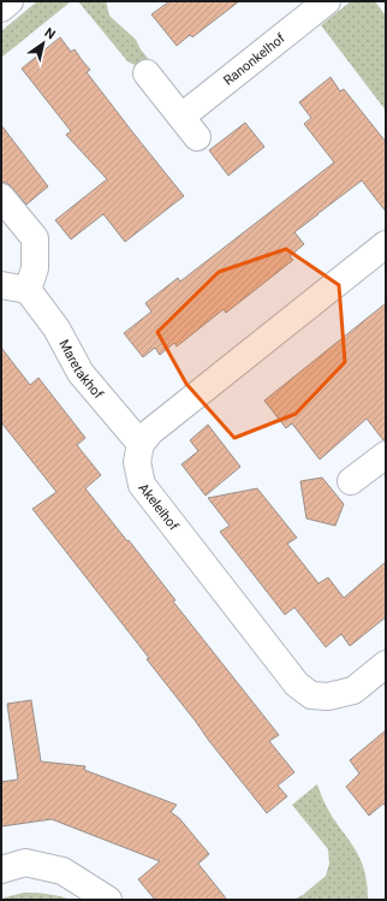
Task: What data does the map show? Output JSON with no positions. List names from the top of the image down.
{
  "streets": {
    "street": ["Ranonkelhof", "Maretakhof", "Akeleihof"]
  },
  "crossings": [
    ["Maretakhof", "Akeleihof"]
  ],
  "north": "top right"
}
